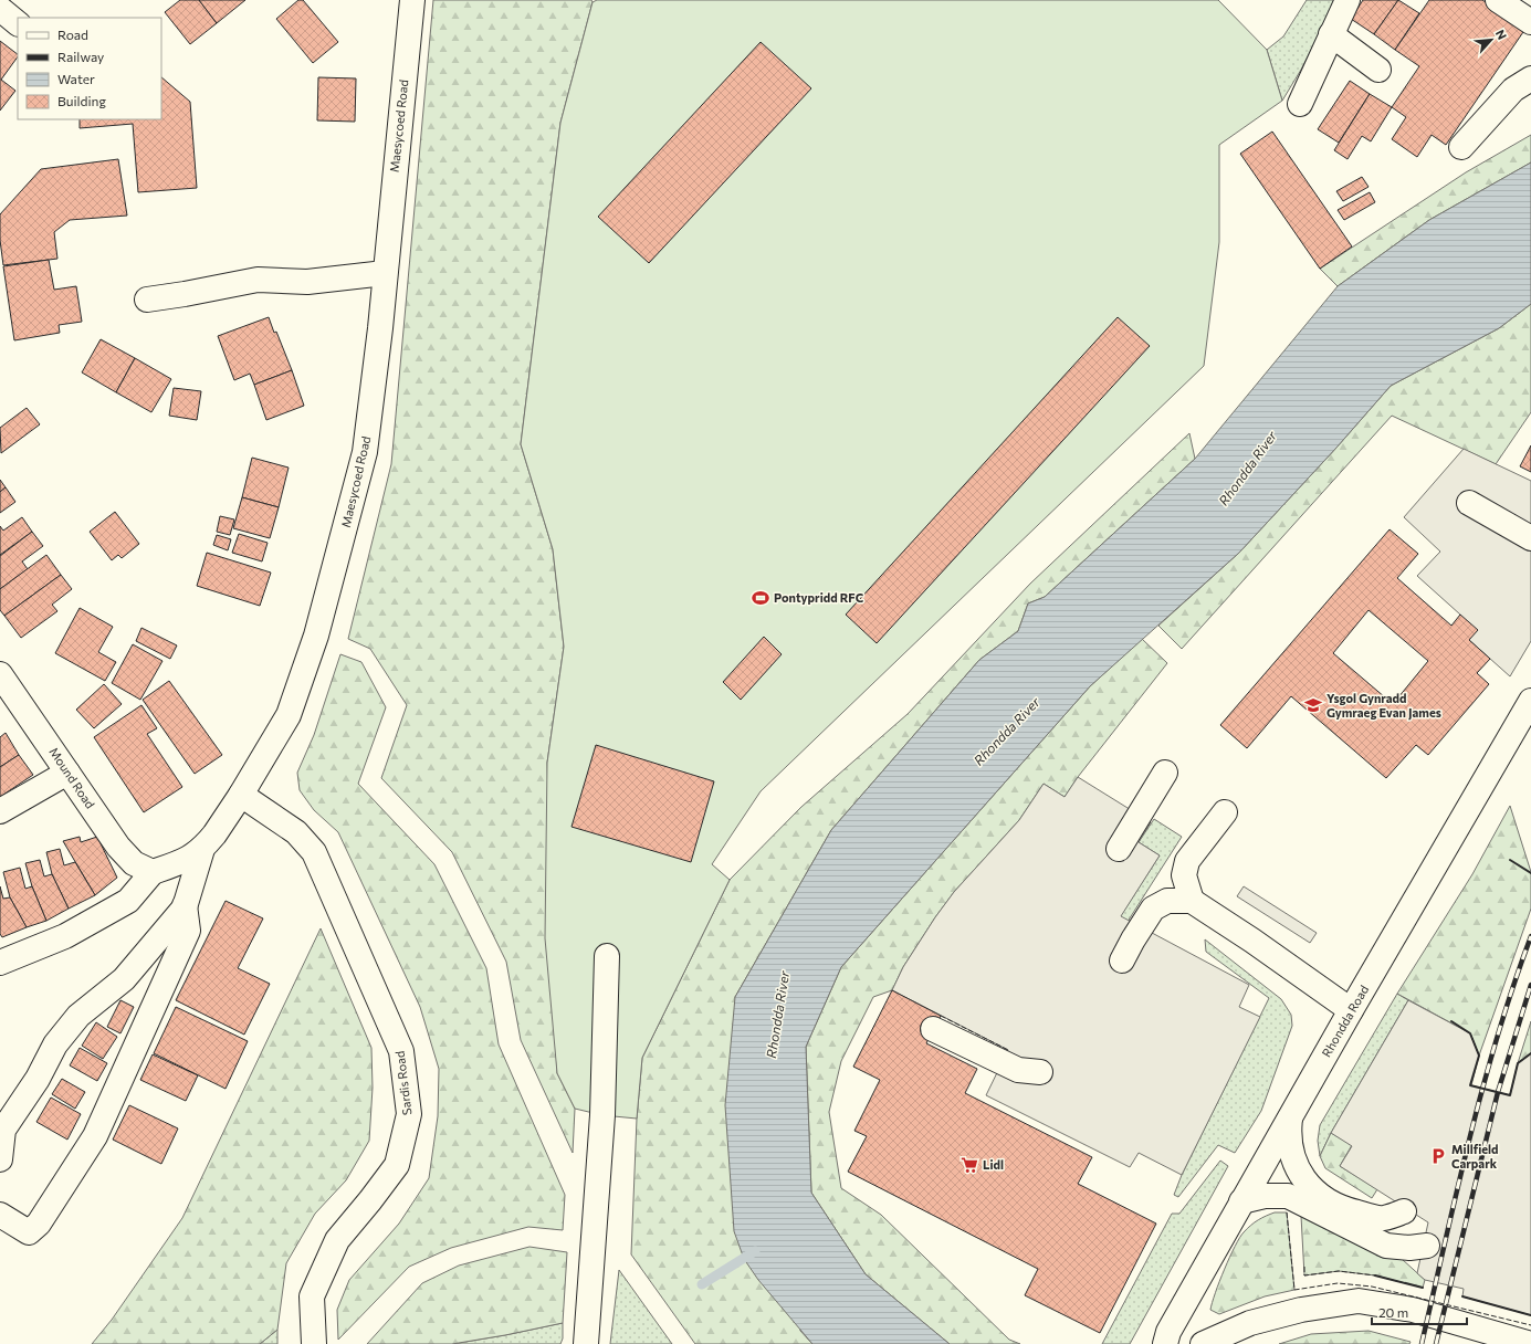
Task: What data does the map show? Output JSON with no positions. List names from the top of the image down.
{
  "streets": {
    "street": [
      "Maesycoed Road",
      "Mound Road",
      "Rhondda Road",
      "Sardis Road"
    ]
  },
  "crossings": [
    ["Maesycoed Road", "Mound Road"],
    ["Maesycoed Road", "Sardis Road"]
  ],
  "water": ["Rhondda River"],
  "places": {
    "sports": ["Pontypridd RFC"],
    "school or university": ["Ysgol Gynradd Gymraeg Evan James"],
    "parking": ["Millfield Carpark"],
    "supermarket": ["Lidl"]
  },
  "legend": [
    "Road",
    "Railway",
    "Water",
    "Building"
  ],
  "scale_bar": "20 m",
  "north": "top right"
}
